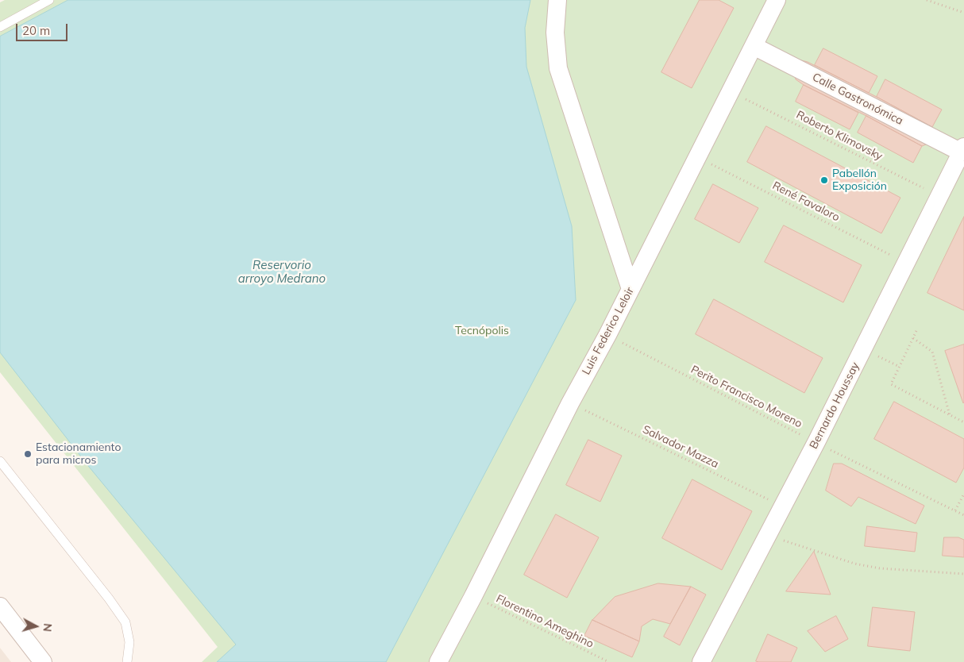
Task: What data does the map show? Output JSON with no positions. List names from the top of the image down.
{
  "streets": {
    "street": ["Calle Gastronómica", "Luis Federico Leloir", "Bernardo Houssay"],
    "path": [
      "Roberto Klimovsky",
      "René Favaloro",
      "Perito Francisco Moreno",
      "Salvador Mazza",
      "Florentino Ameghino"
    ]
  },
  "crossings": [
    ["Calle Gastronómica", "Luis Federico Leloir"],
    ["Calle Gastronómica", "Bernardo Houssay"],
    ["Roberto Klimovsky", "Luis Federico Leloir"],
    ["Roberto Klimovsky", "Bernardo Houssay"],
    ["René Favaloro", "Luis Federico Leloir"],
    ["René Favaloro", "Bernardo Houssay"],
    ["Luis Federico Leloir", "Perito Francisco Moreno"],
    ["Luis Federico Leloir", "Salvador Mazza"],
    ["Luis Federico Leloir", "Florentino Ameghino"],
    ["Perito Francisco Moreno", "Bernardo Houssay"],
    ["Bernardo Houssay", "Salvador Mazza"]
  ],
  "water": ["Reservorio arroyo Medrano"],
  "parks": ["Tecnópolis"],
  "places": ["Pabellón Exposición", "Estacionamiento para micros"],
  "scale_bar": "20 m",
  "north": "right"
}
